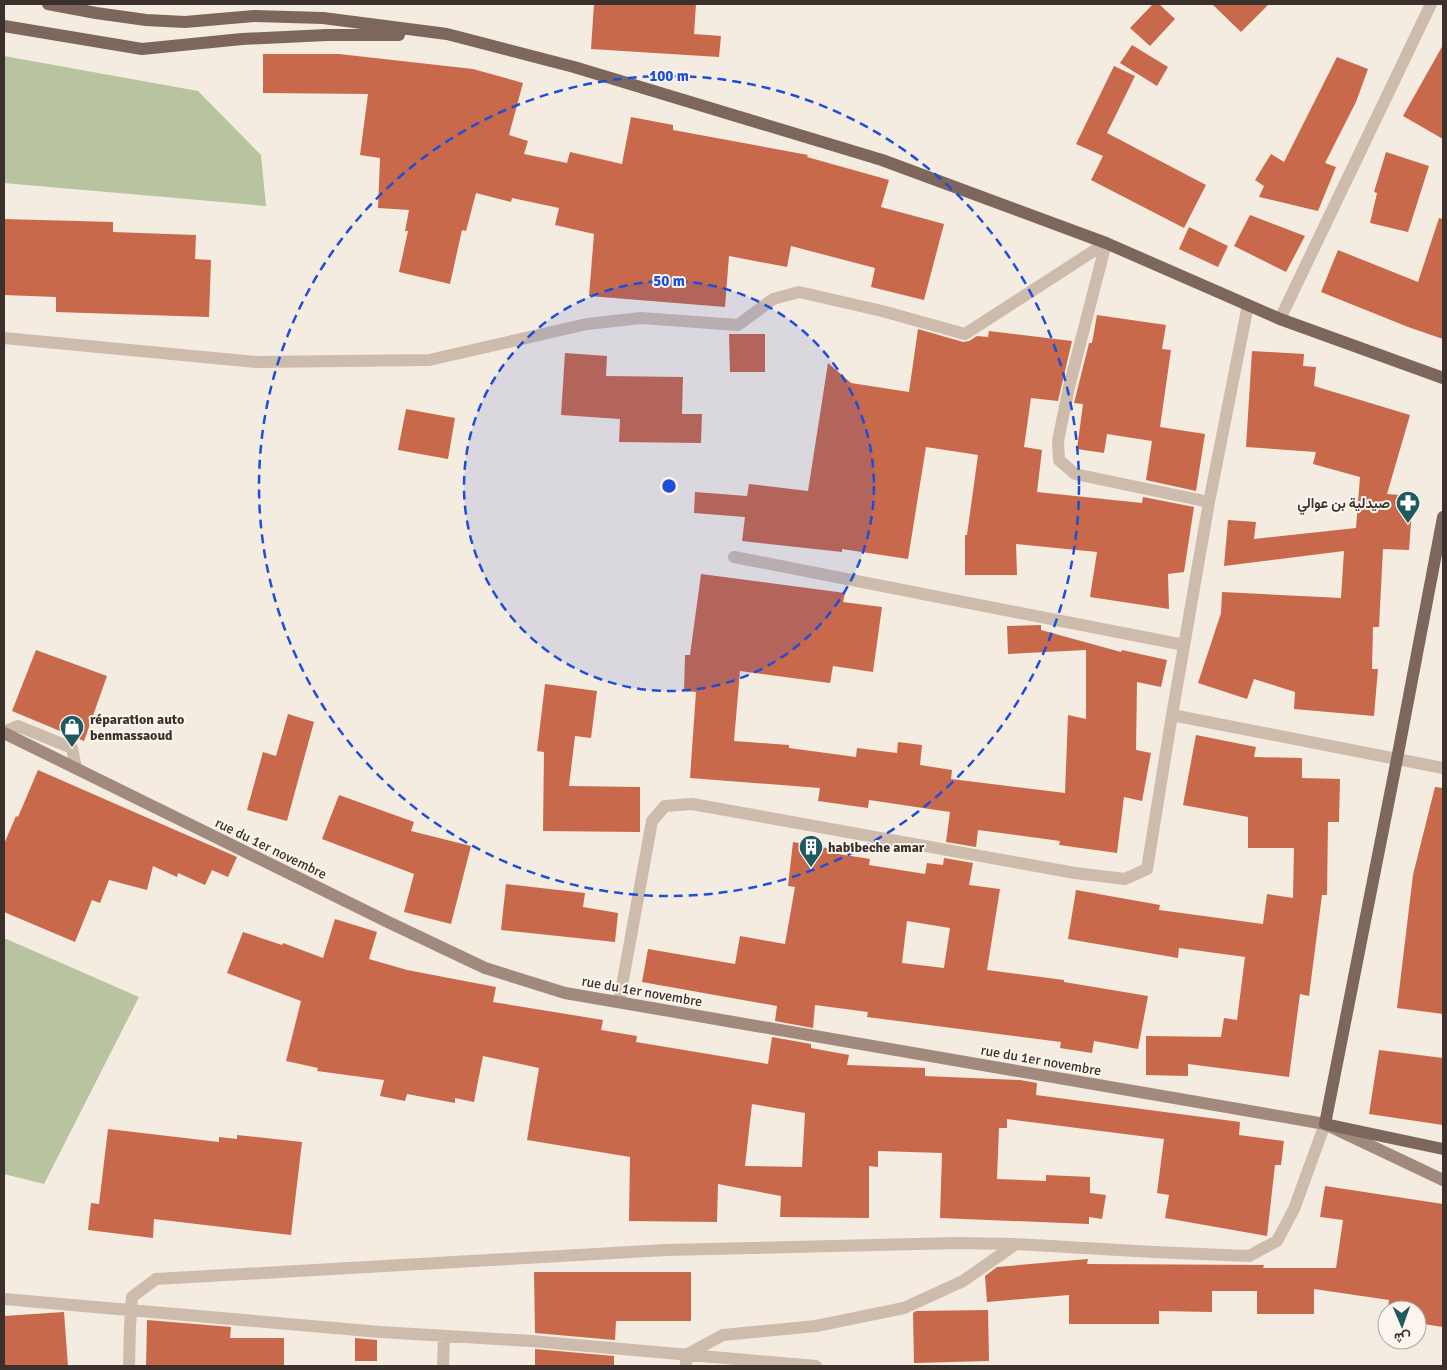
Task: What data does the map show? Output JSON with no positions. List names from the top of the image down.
{
  "streets": {
    "main road": ["rue du 1er novembre"]
  },
  "places": {
    "pharmacy": ["صيدلية بن عوالي"],
    "shop": ["réparation auto benmassaoud"],
    "building": ["habibeche amar"]
  },
  "north": "bottom",
  "rings": ["100 m", "50 m"]
}
